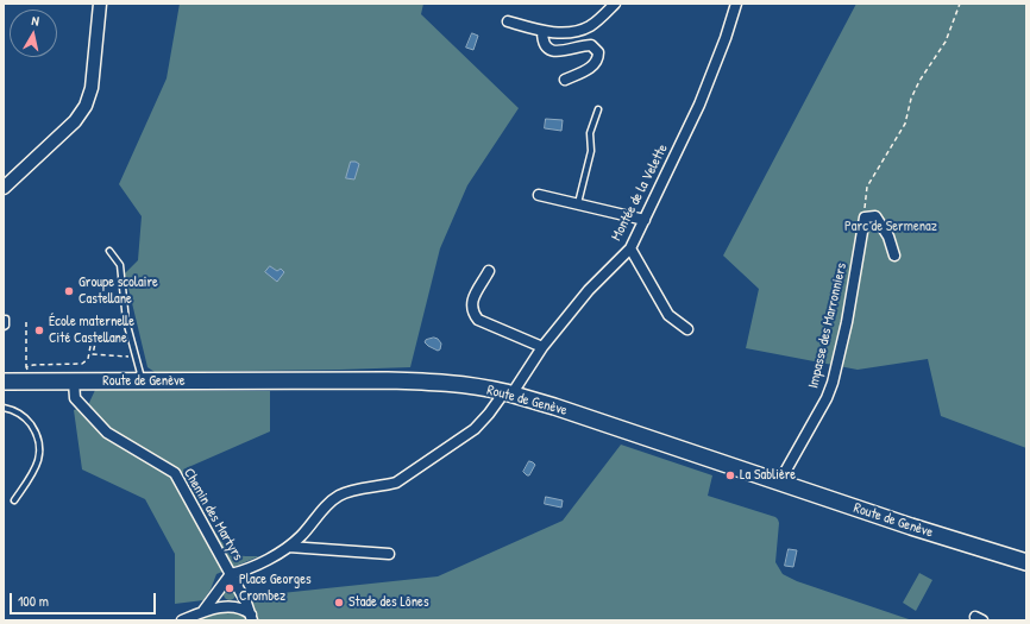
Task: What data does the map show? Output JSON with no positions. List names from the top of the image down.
{
  "streets": {
    "main road": ["Route de Genève"],
    "street": ["Montée de la Velette", "Impasse des Marronniers", "Chemin des Martyrs"]
  },
  "crossings": [
    ["Montée de la Velette", "Route de Genève"],
    ["Montée de la Velette", "Chemin des Martyrs"],
    ["Impasse des Marronniers", "Route de Genève"],
    ["Route de Genève", "Chemin des Martyrs"]
  ],
  "parks": ["Parc de Sermenaz"],
  "places": [
    "Groupe scolaire Castellane",
    "École maternelle Cité Castellane",
    "La Sablière",
    "Place Georges Crombez",
    "Stade des Lônes"
  ],
  "scale_bar": "100 m",
  "north": "top"
}
